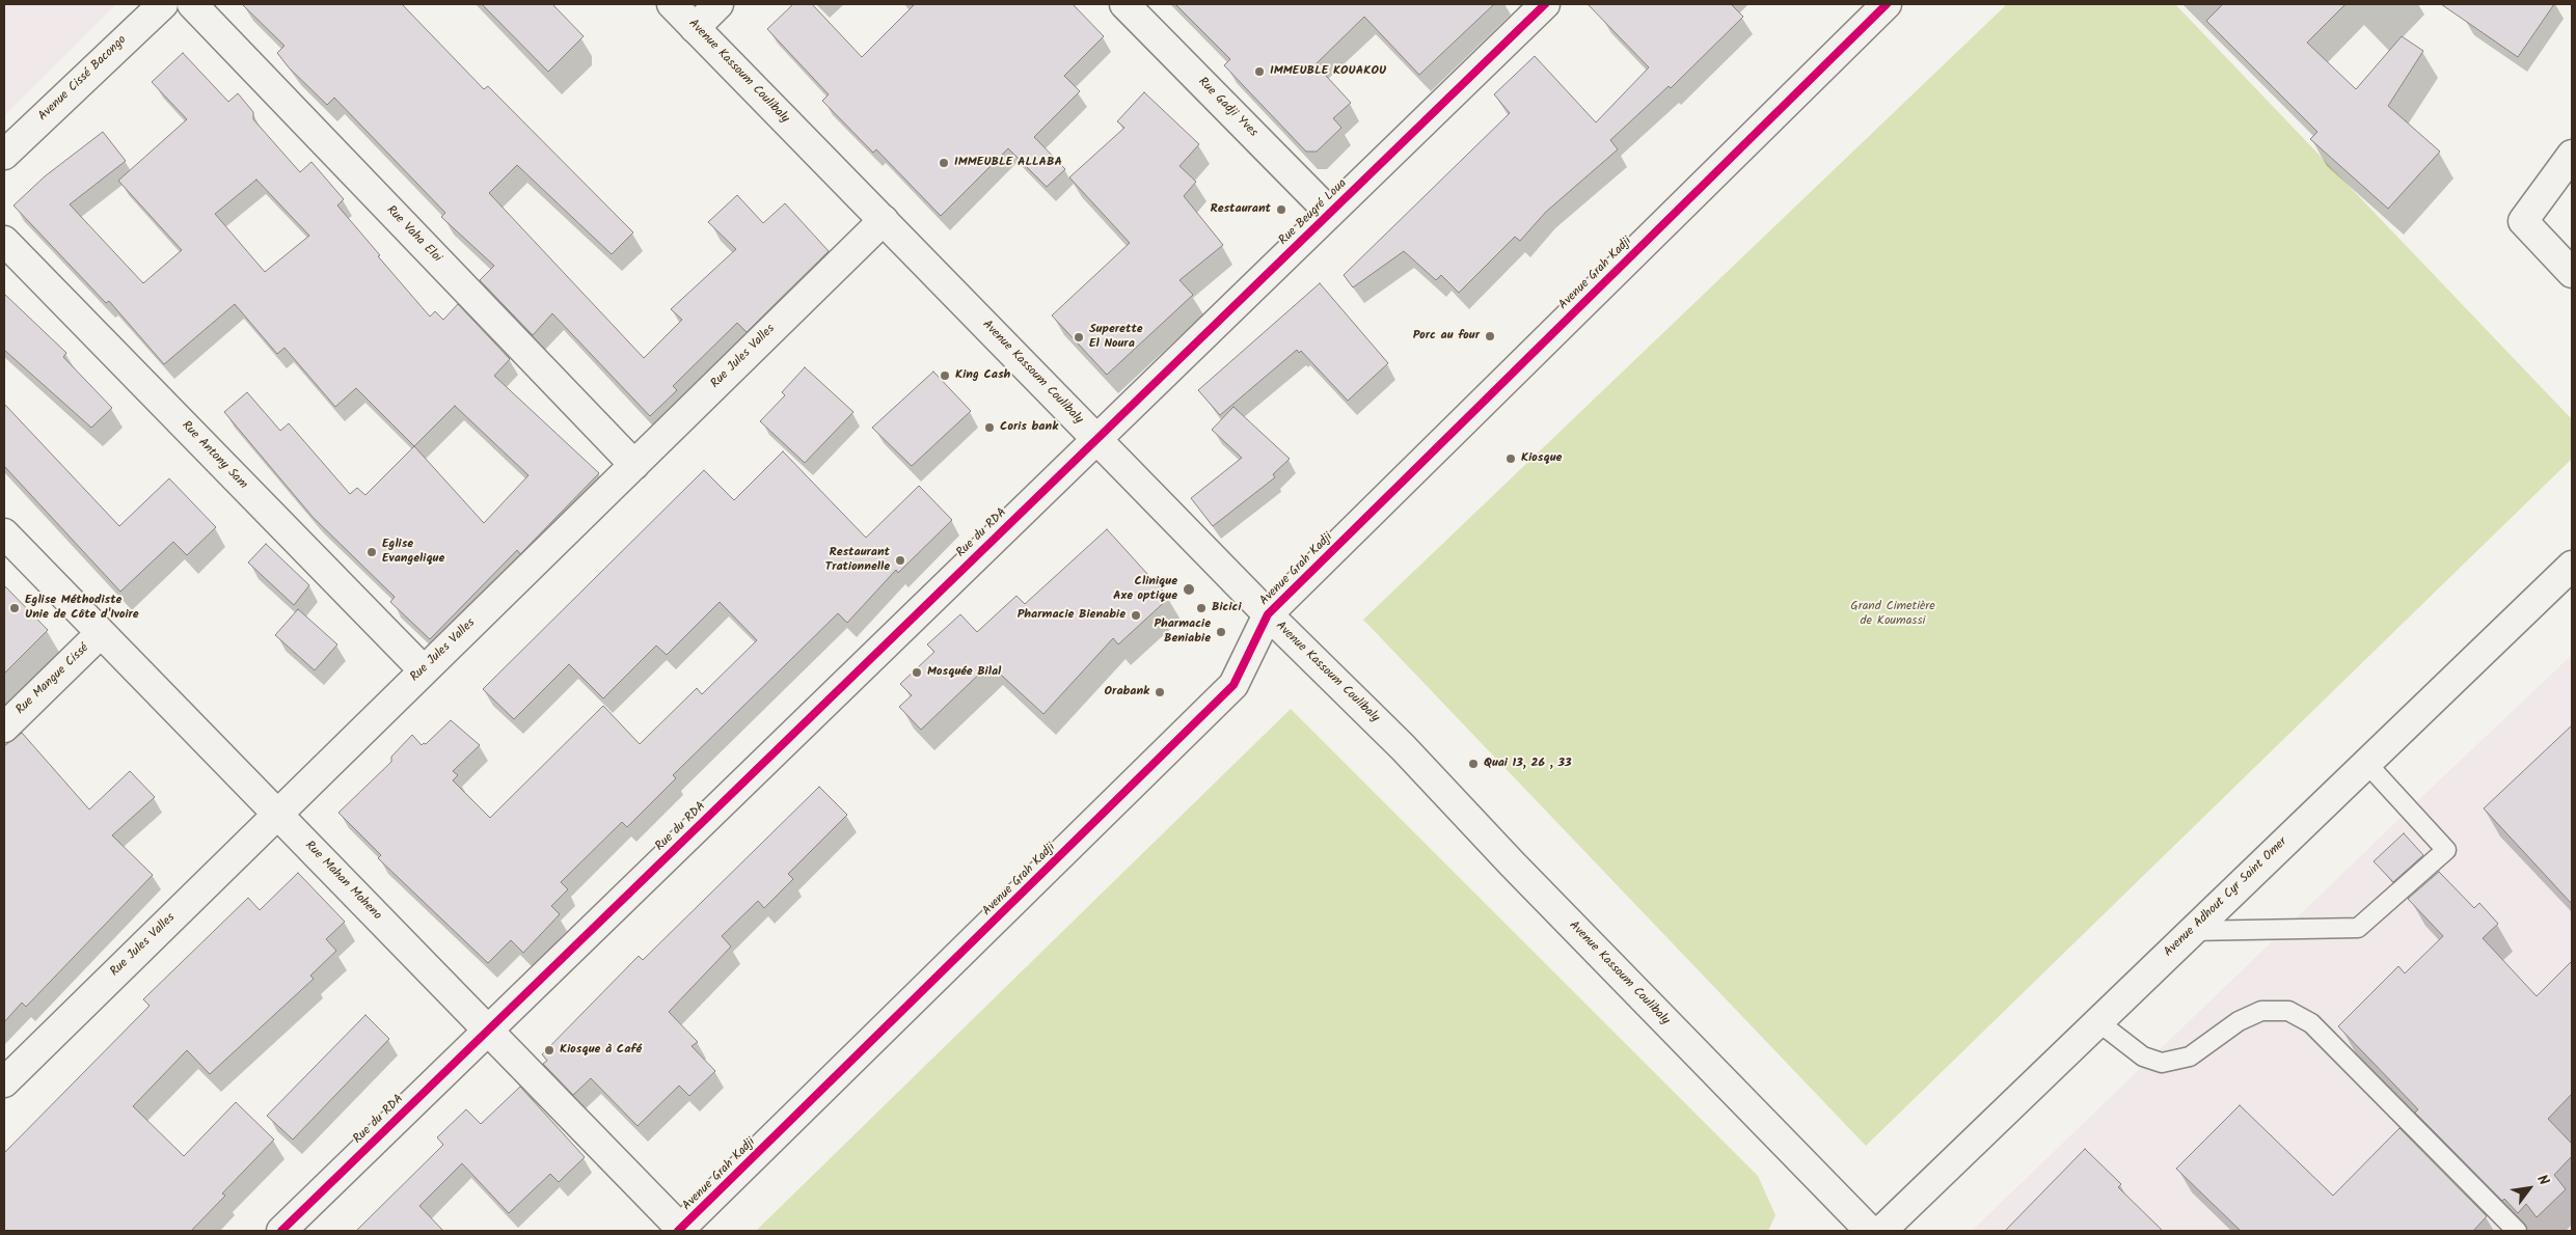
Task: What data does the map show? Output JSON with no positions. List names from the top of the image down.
{
  "streets": {
    "street": [
      "Avenue Kassoum Coulibaly",
      "Avenue Cissé Bacongo",
      "Rue Gadji Yves",
      "Rue Beugré Loua",
      "Rue Vaha Eloi",
      "Avenue Grah Kadji",
      "Rue Jules Valles",
      "Rue Antony Sam",
      "Rue du RDA",
      "Rue Mangue Cissé",
      "Rue Mahan Moheno",
      "Avenue Adhout Cyr Saint Omer"
    ]
  },
  "crossings": [
    ["Avenue Kassoum Coulibaly", "Rue Beugré Loua"],
    ["Avenue Kassoum Coulibaly", "Avenue Grah Kadji"],
    ["Avenue Kassoum Coulibaly", "Rue Jules Valles"],
    ["Avenue Kassoum Coulibaly", "Rue du RDA"],
    ["Rue Gadji Yves", "Rue Beugré Loua"],
    ["Rue Beugré Loua", "Rue du RDA"],
    ["Rue Vaha Eloi", "Rue Jules Valles"],
    ["Avenue Grah Kadji", "Rue Mahan Moheno"],
    ["Rue Jules Valles", "Rue Antony Sam"],
    ["Rue Jules Valles", "Rue Mahan Moheno"],
    ["Rue du RDA", "Rue Mahan Moheno"],
    ["Rue Mangue Cissé", "Rue Mahan Moheno"]
  ],
  "parks": ["Grand Cimetière de Koumassi"],
  "places": [
    "IMMEUBLE KOUAKOU",
    "IMMEUBLE ALLABA",
    "Restaurant",
    "Porc au four",
    "Superette El Noura",
    "King Cash",
    "Coris bank",
    "Kiosque",
    "Eglise Evangelique",
    "Restaurant Trationnelle",
    "Clinique Axe optique",
    "Eglise Méthodiste Unie de Côte d'Ivoire",
    "Bicici",
    "Pharmacie Bienabie",
    "Pharmacie Beniabie",
    "Mosquée Bilal",
    "Orabank",
    "Quai 13, 26 , 33",
    "Kiosque à Café"
  ],
  "north": "top right"
}
